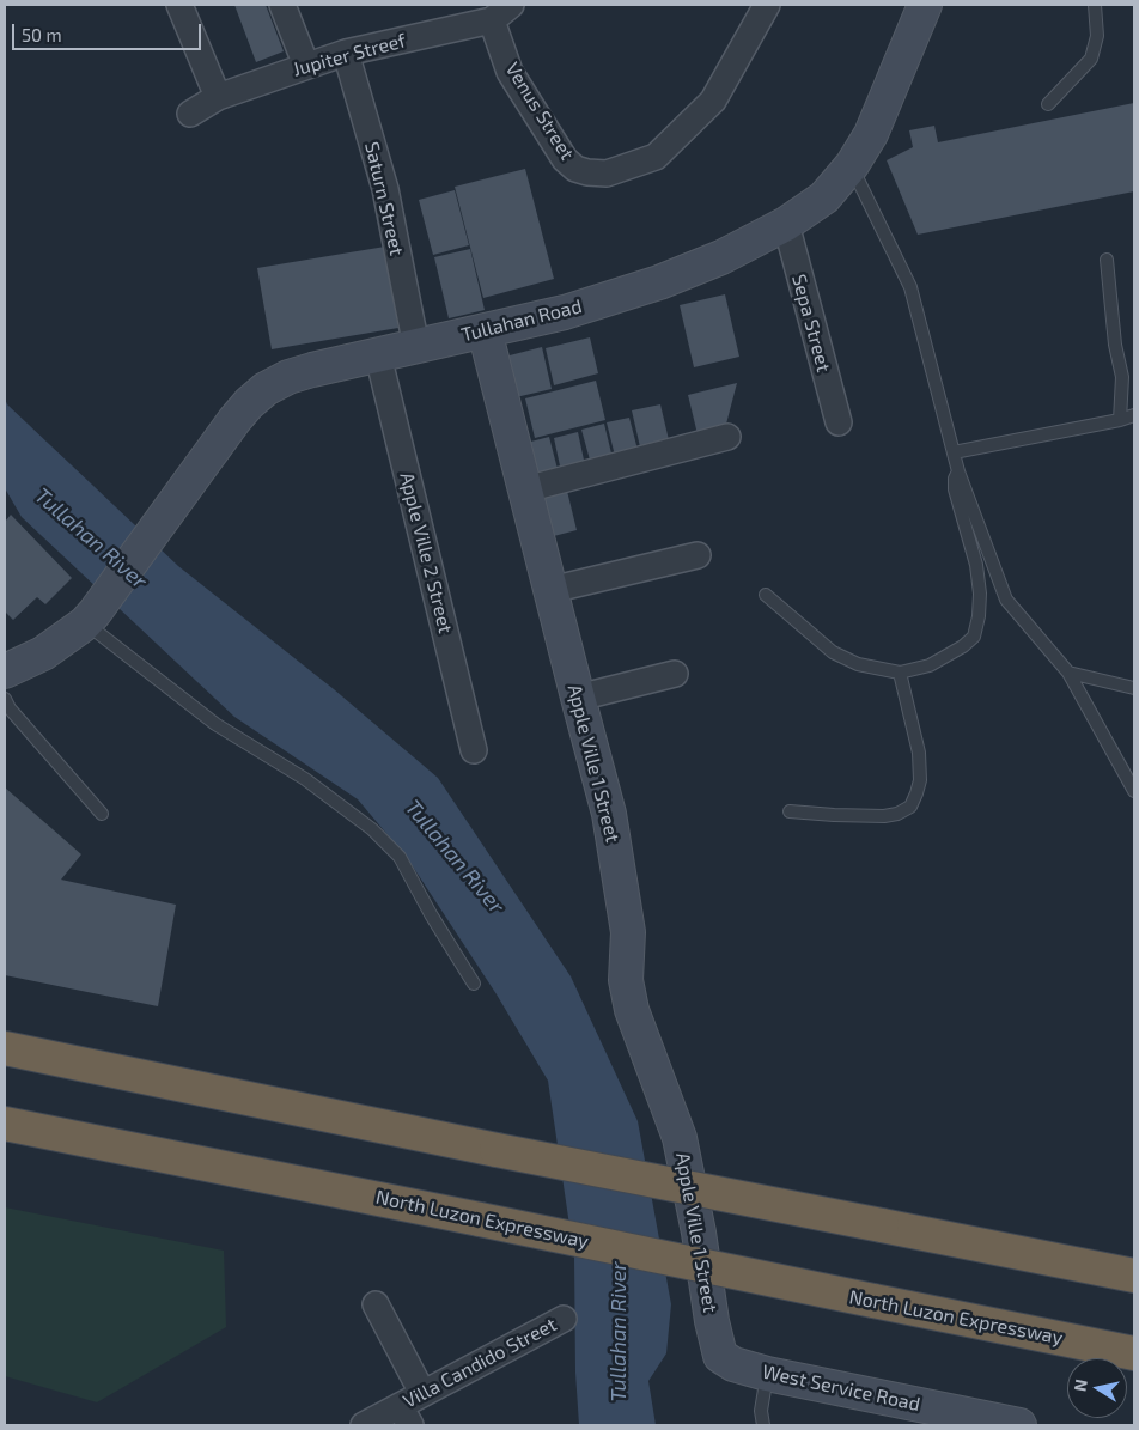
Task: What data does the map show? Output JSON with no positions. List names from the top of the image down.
{
  "streets": {
    "highway": ["North Luzon Expressway"],
    "main road": ["Tullahan Road", "Apple Ville 1 Street", "West Service Road"],
    "street": [
      "Jupiter Streef",
      "Venus Street",
      "Saturn Street",
      "Sepa Street",
      "Apple Ville 2 Street",
      "Villa Candido Street"
    ]
  },
  "crossings": [
    ["Jupiter Streef", "Venus Street"],
    ["Jupiter Streef", "Saturn Street"],
    ["Saturn Street", "Tullahan Road"],
    ["Tullahan Road", "Sepa Street"],
    ["Tullahan Road", "Apple Ville 2 Street"],
    ["Tullahan Road", "Apple Ville 1 Street"],
    ["Apple Ville 1 Street", "West Service Road"]
  ],
  "water": ["Tullahan River"],
  "scale_bar": "50 m",
  "north": "left"
}
